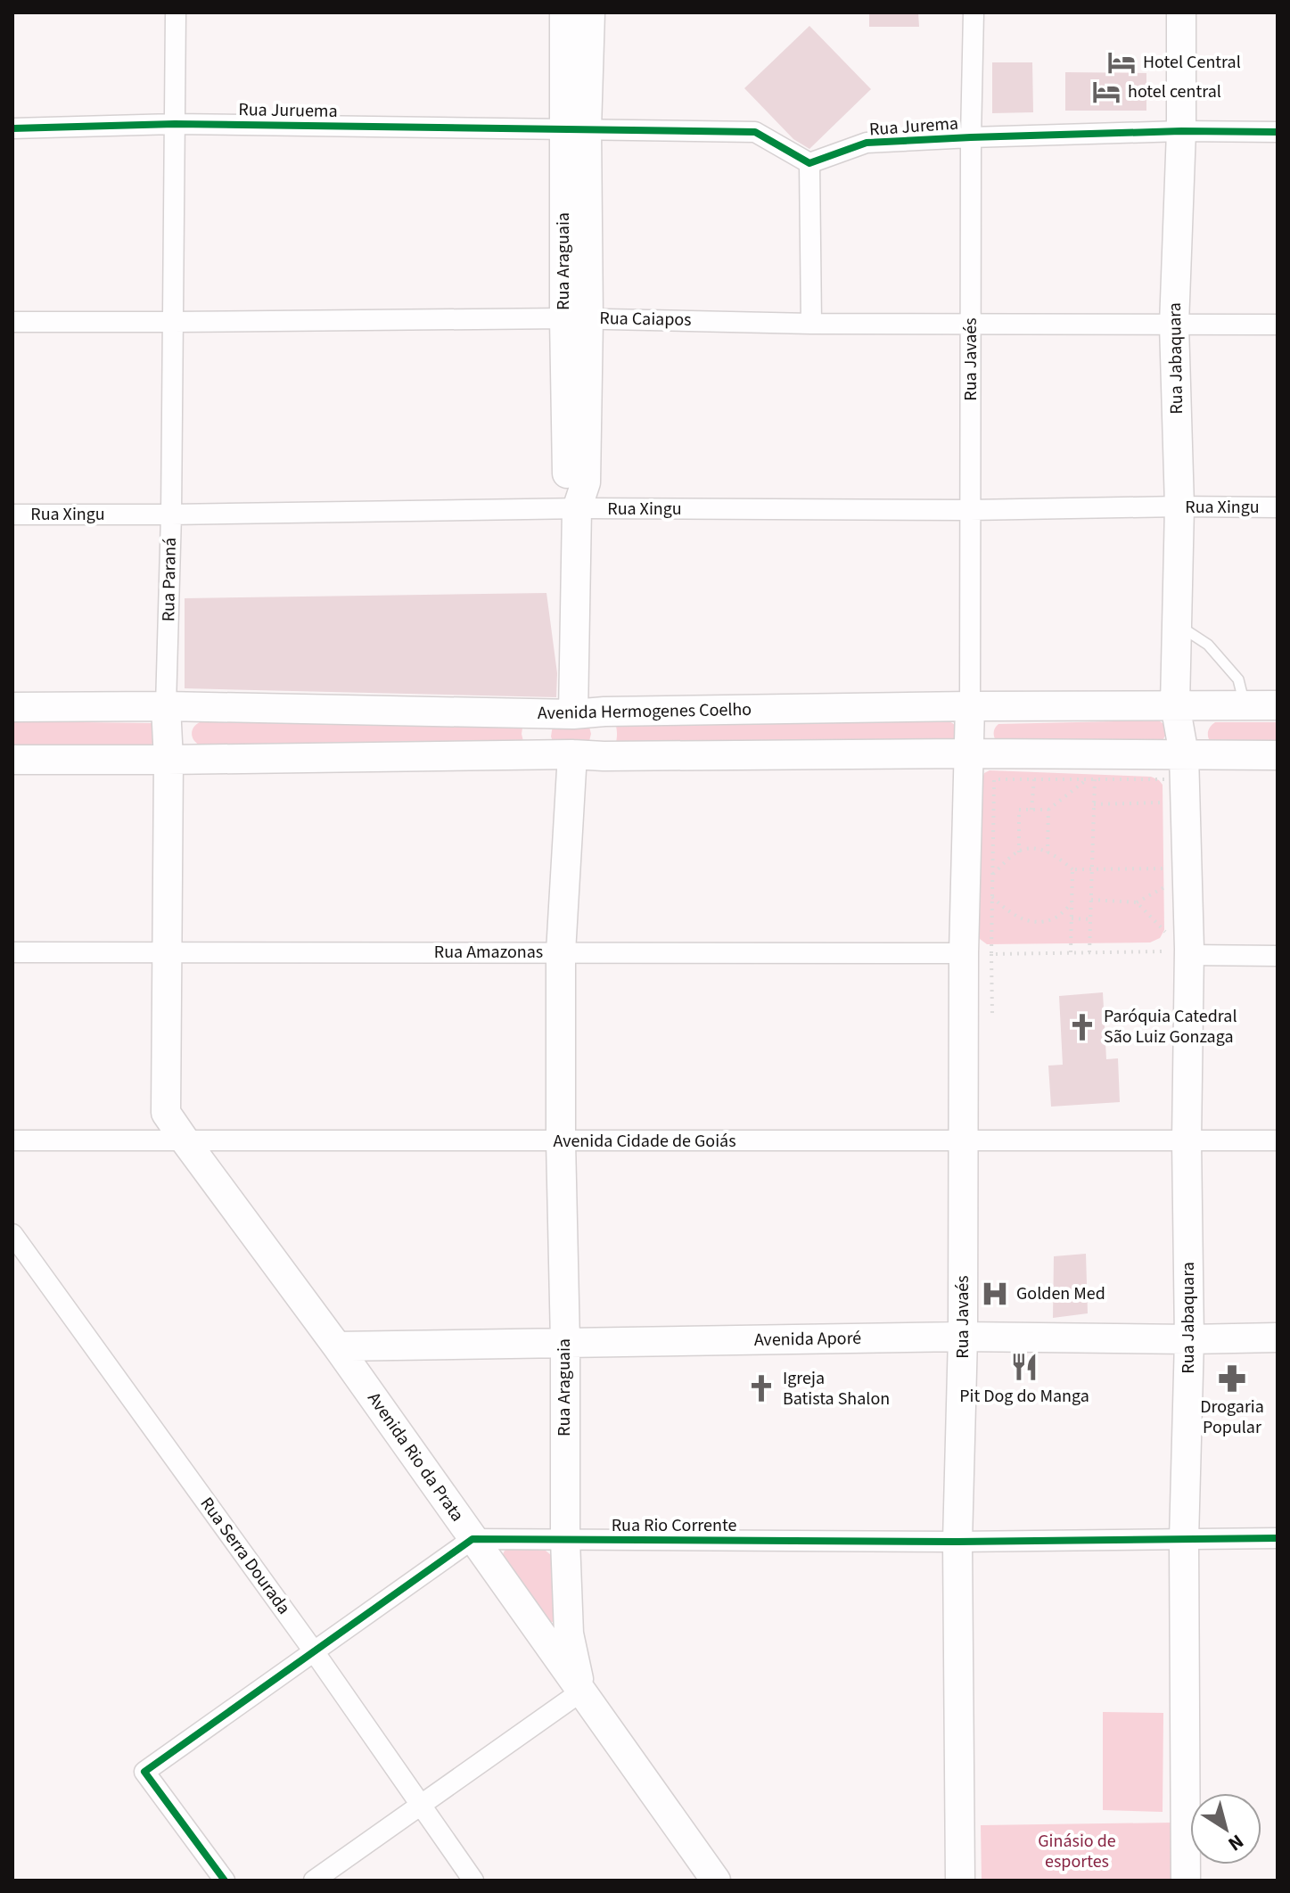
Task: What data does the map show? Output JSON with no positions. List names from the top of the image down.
{
  "streets": {
    "main road": [
      "Rua Araguaia",
      "Rua Jabaquara",
      "Rua Javaés",
      "Rua Paraná",
      "Avenida Hermogenes Coelho",
      "Avenida Aporé",
      "Avenida Rio da Prata"
    ],
    "street": [
      "Rua Juruema",
      "Rua Jurema",
      "Rua Caiapos",
      "Rua Xingu",
      "Rua Amazonas",
      "Avenida Cidade de Goiás",
      "Rua Rio Corrente",
      "Rua Serra Dourada"
    ]
  },
  "crossings": [
    ["Rua Juruema", "Rua Araguaia"],
    ["Rua Juruema", "Rua Paraná"],
    ["Rua Jurema", "Rua Jabaquara"],
    ["Rua Jurema", "Rua Javaés"],
    ["Rua Araguaia", "Rua Caiapos"],
    ["Rua Araguaia", "Rua Xingu"],
    ["Rua Araguaia", "Avenida Hermogenes Coelho"],
    ["Rua Araguaia", "Rua Amazonas"],
    ["Rua Araguaia", "Avenida Cidade de Goiás"],
    ["Rua Araguaia", "Avenida Aporé"],
    ["Rua Araguaia", "Avenida Rio da Prata"],
    ["Rua Araguaia", "Rua Rio Corrente"],
    ["Rua Caiapos", "Rua Jabaquara"],
    ["Rua Caiapos", "Rua Javaés"],
    ["Rua Caiapos", "Rua Paraná"],
    ["Rua Jabaquara", "Rua Xingu"],
    ["Rua Jabaquara", "Avenida Hermogenes Coelho"],
    ["Rua Jabaquara", "Avenida Cidade de Goiás"],
    ["Rua Jabaquara", "Avenida Aporé"],
    ["Rua Jabaquara", "Rua Rio Corrente"],
    ["Rua Javaés", "Rua Xingu"],
    ["Rua Javaés", "Avenida Hermogenes Coelho"],
    ["Rua Javaés", "Rua Amazonas"],
    ["Rua Javaés", "Avenida Cidade de Goiás"],
    ["Rua Javaés", "Avenida Aporé"],
    ["Rua Javaés", "Rua Rio Corrente"],
    ["Rua Xingu", "Rua Paraná"],
    ["Rua Paraná", "Avenida Hermogenes Coelho"],
    ["Rua Paraná", "Rua Amazonas"],
    ["Rua Paraná", "Avenida Cidade de Goiás"],
    ["Rua Paraná", "Avenida Rio da Prata"],
    ["Avenida Cidade de Goiás", "Avenida Rio da Prata"],
    ["Avenida Aporé", "Avenida Rio da Prata"],
    ["Avenida Rio da Prata", "Rua Rio Corrente"]
  ],
  "parks": ["Ginásio de esportes"],
  "places": {
    "hotel": ["Hotel Central", "hotel central"],
    "church": ["Paróquia Catedral São Luiz Gonzaga", "Igreja Batista Shalon"],
    "hospital": ["Golden Med"],
    "restaurant": ["Pit Dog do Manga"],
    "pharmacy": ["Drogaria Popular"]
  },
  "north": "bottom right"
}
